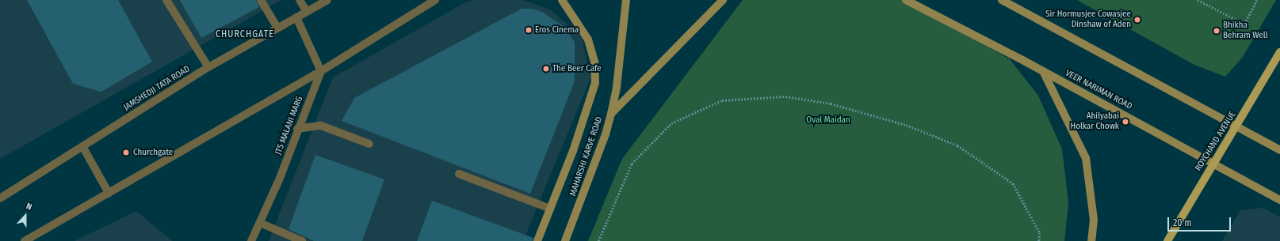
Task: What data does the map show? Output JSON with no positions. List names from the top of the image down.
{
  "streets": {
    "main road": ["VEER NARIMAN ROAD", "ROYCHAND AVENUE", "MAHARSHI KARVE ROAD"],
    "street": ["JAMSHEDJI TATA ROAD", "JTS MALANI MARG"]
  },
  "crossings": [
    ["VEER NARIMAN ROAD", "ROYCHAND AVENUE"]
  ],
  "districts": ["CHURCHGATE"],
  "parks": ["Oval Maidan"],
  "places": [
    "Sir Hormusjee Cowasjee Dinshaw of Aden",
    "Eros Cinema",
    "Bhikha Behram Well",
    "The Beer Cafe",
    "Ahilyabai Holkar Chowk",
    "Churchgate"
  ],
  "scale_bar": "20 m",
  "north": "top"
}
